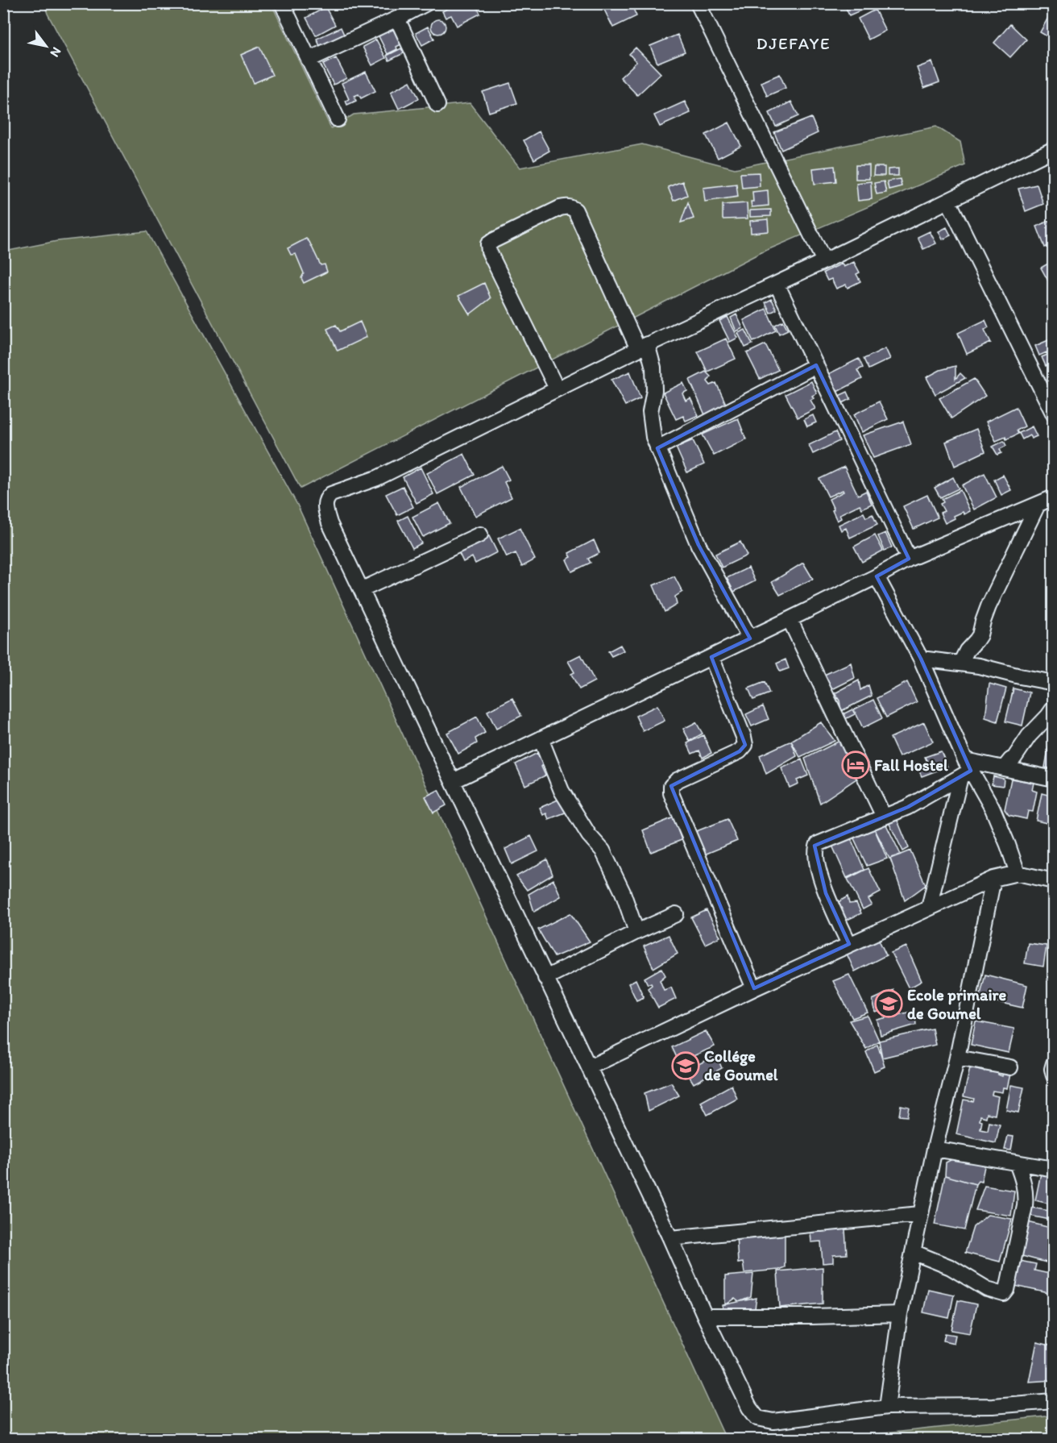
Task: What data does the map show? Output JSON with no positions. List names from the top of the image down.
{
  "districts": ["DJEFAYE"],
  "places": {
    "hotel": ["Fall Hostel"],
    "school or university": ["Ecole primaire de Goumel", "Collége de Goumel"]
  },
  "north": "bottom right"
}
